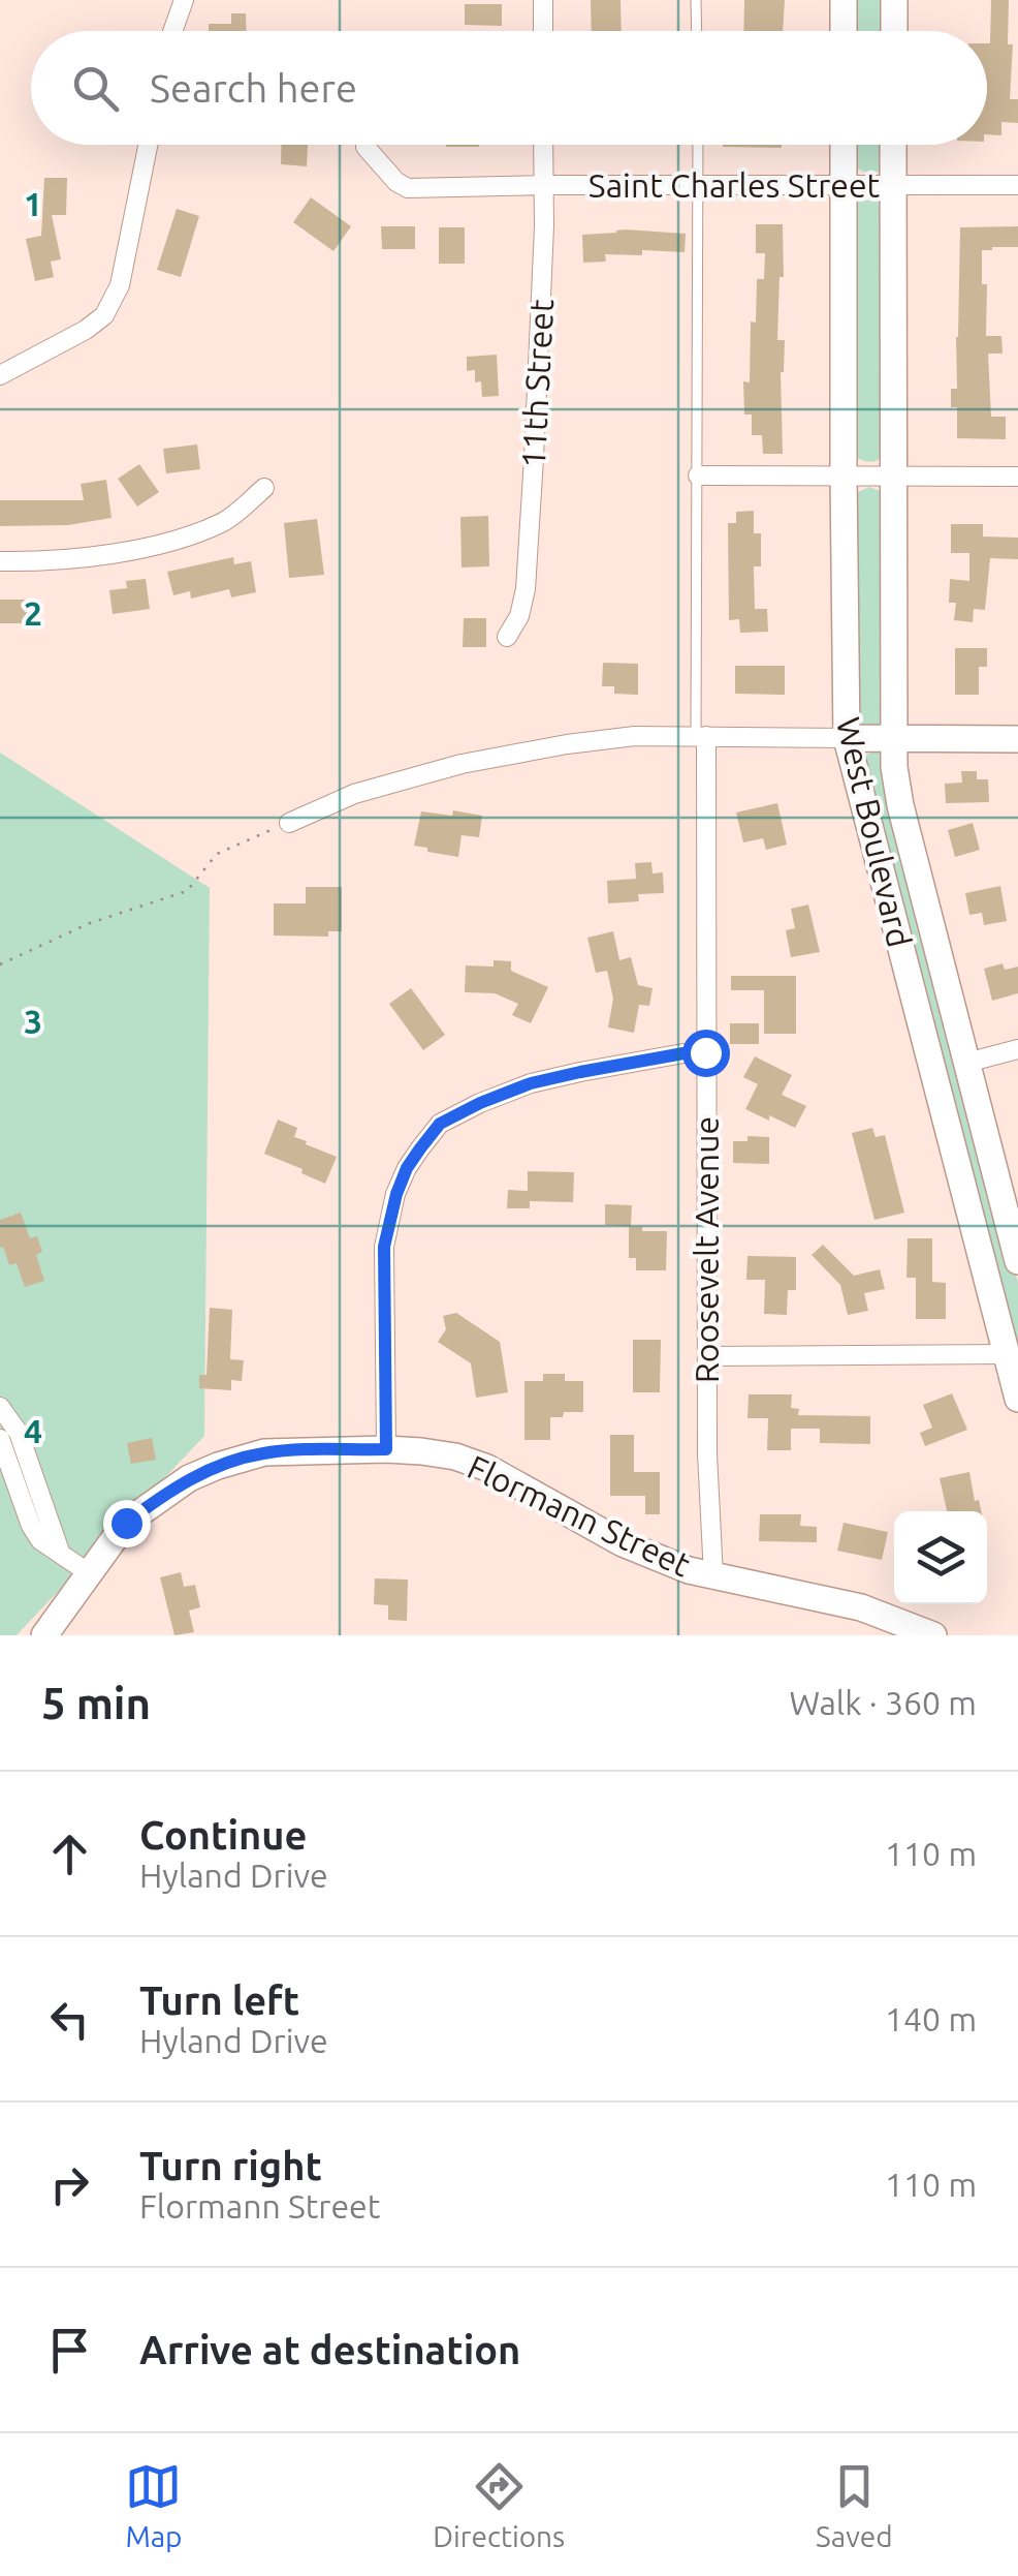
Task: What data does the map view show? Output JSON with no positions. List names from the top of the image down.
{
  "streets": {
    "street": [
      "Saint Charles Street",
      "11th Street",
      "West Boulevard",
      "Roosevelt Avenue",
      "Flormann Street"
    ]
  },
  "crossings": [
    ["Saint Charles Street", "11th Street"],
    ["Saint Charles Street", "West Boulevard"],
    ["Roosevelt Avenue", "Flormann Street"]
  ],
  "page": {
    "search": "Search here",
    "heading": ["5 min", "Walk · 360 m"],
    "list": [
      ["Continue", "Hyland Drive", "110 m"],
      ["Turn left", "Hyland Drive", "140 m"],
      ["Turn right", "Flormann Street", "110 m"],
      "Arrive at destination"
    ],
    "nav": ["Map", "Directions", "Saved"]
  },
  "grid": {
    "rows": [
      "1",
      "2",
      "3",
      "4"
    ]
  }
}
